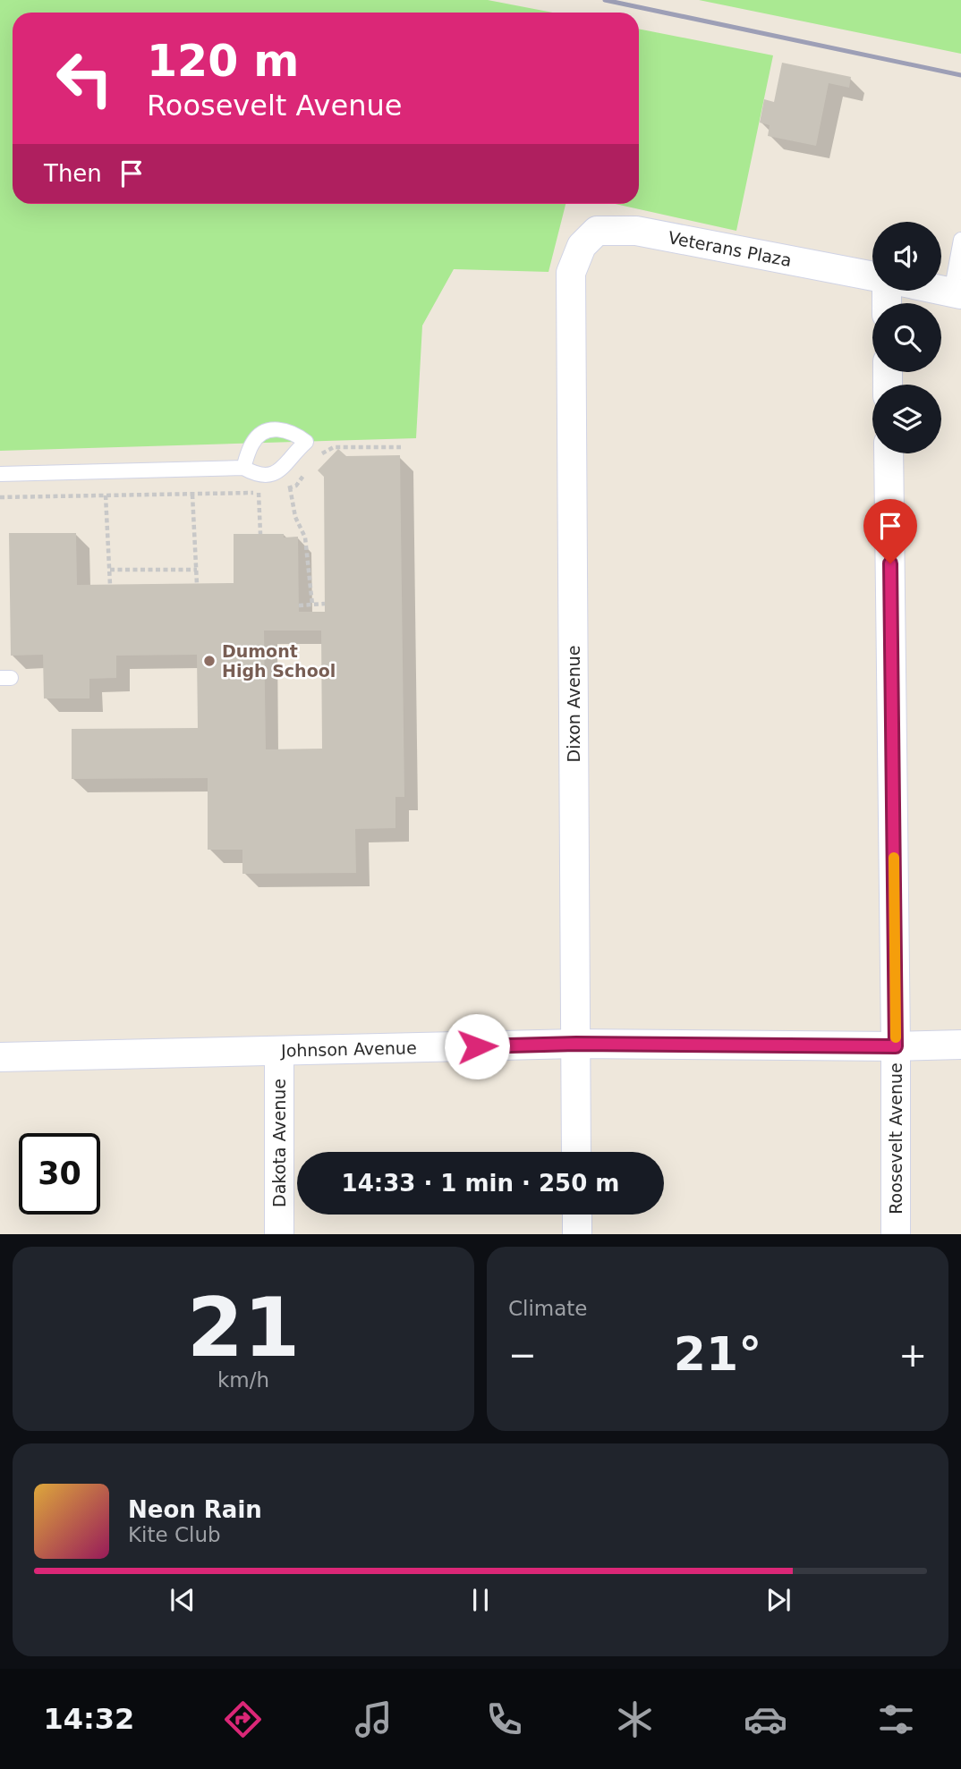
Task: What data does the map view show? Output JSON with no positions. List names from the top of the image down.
{
  "streets": {
    "street": [
      "Veterans Plaza",
      "Dixon Avenue",
      "Johnson Avenue",
      "Roosevelt Avenue",
      "Dakota Avenue"
    ]
  },
  "crossings": [
    ["Veterans Plaza", "Dixon Avenue"],
    ["Dixon Avenue", "Johnson Avenue"],
    ["Johnson Avenue", "Roosevelt Avenue"],
    ["Johnson Avenue", "Dakota Avenue"]
  ],
  "places": ["Dumont High School"],
  "page": {
    "turn": ["120 m", "Roosevelt Avenue"],
    "then": "Then",
    "limit": "30",
    "trip": "14:33 · 1 min · 250 m",
    "tile": [
      ["21", "km/h"],
      "Climate"
    ],
    "heat": ["−", "21°", "+"],
    "song": ["Neon Rain", "Kite Club"],
    "tabs": "14:32"
  }
}
